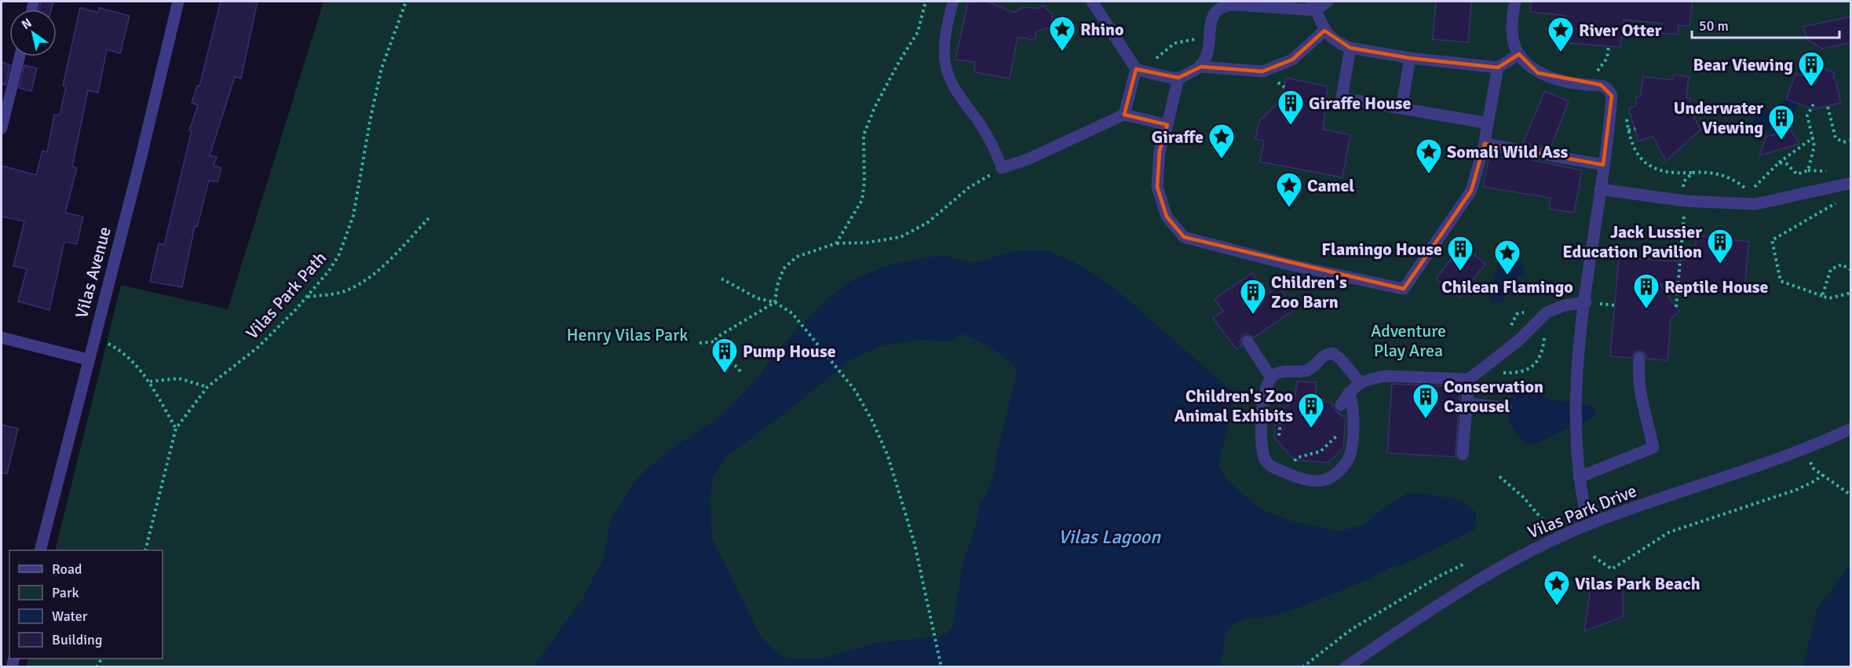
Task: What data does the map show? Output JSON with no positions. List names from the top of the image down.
{
  "streets": {
    "street": ["Vilas Avenue", "Vilas Park Drive"],
    "path": ["Vilas Park Path"]
  },
  "water": ["Vilas Lagoon"],
  "parks": ["Adventure Play Area", "Henry Vilas Park"],
  "places": {
    "place": [
      "Rhino",
      "River Otter",
      "Giraffe",
      "Somali Wild Ass",
      "Camel",
      "Chilean Flamingo",
      "Vilas Park Beach"
    ],
    "building": [
      "Bear Viewing",
      "Giraffe House",
      "Underwater Viewing",
      "Jack Lussier Education Pavilion",
      "Flamingo House",
      "Reptile House",
      "Children's Zoo Barn",
      "Pump House",
      "Conservation Carousel",
      "Children's Zoo Animal Exhibits"
    ]
  },
  "legend": [
    "Road",
    "Park",
    "Water",
    "Building"
  ],
  "scale_bar": "50 m",
  "north": "top left"
}
